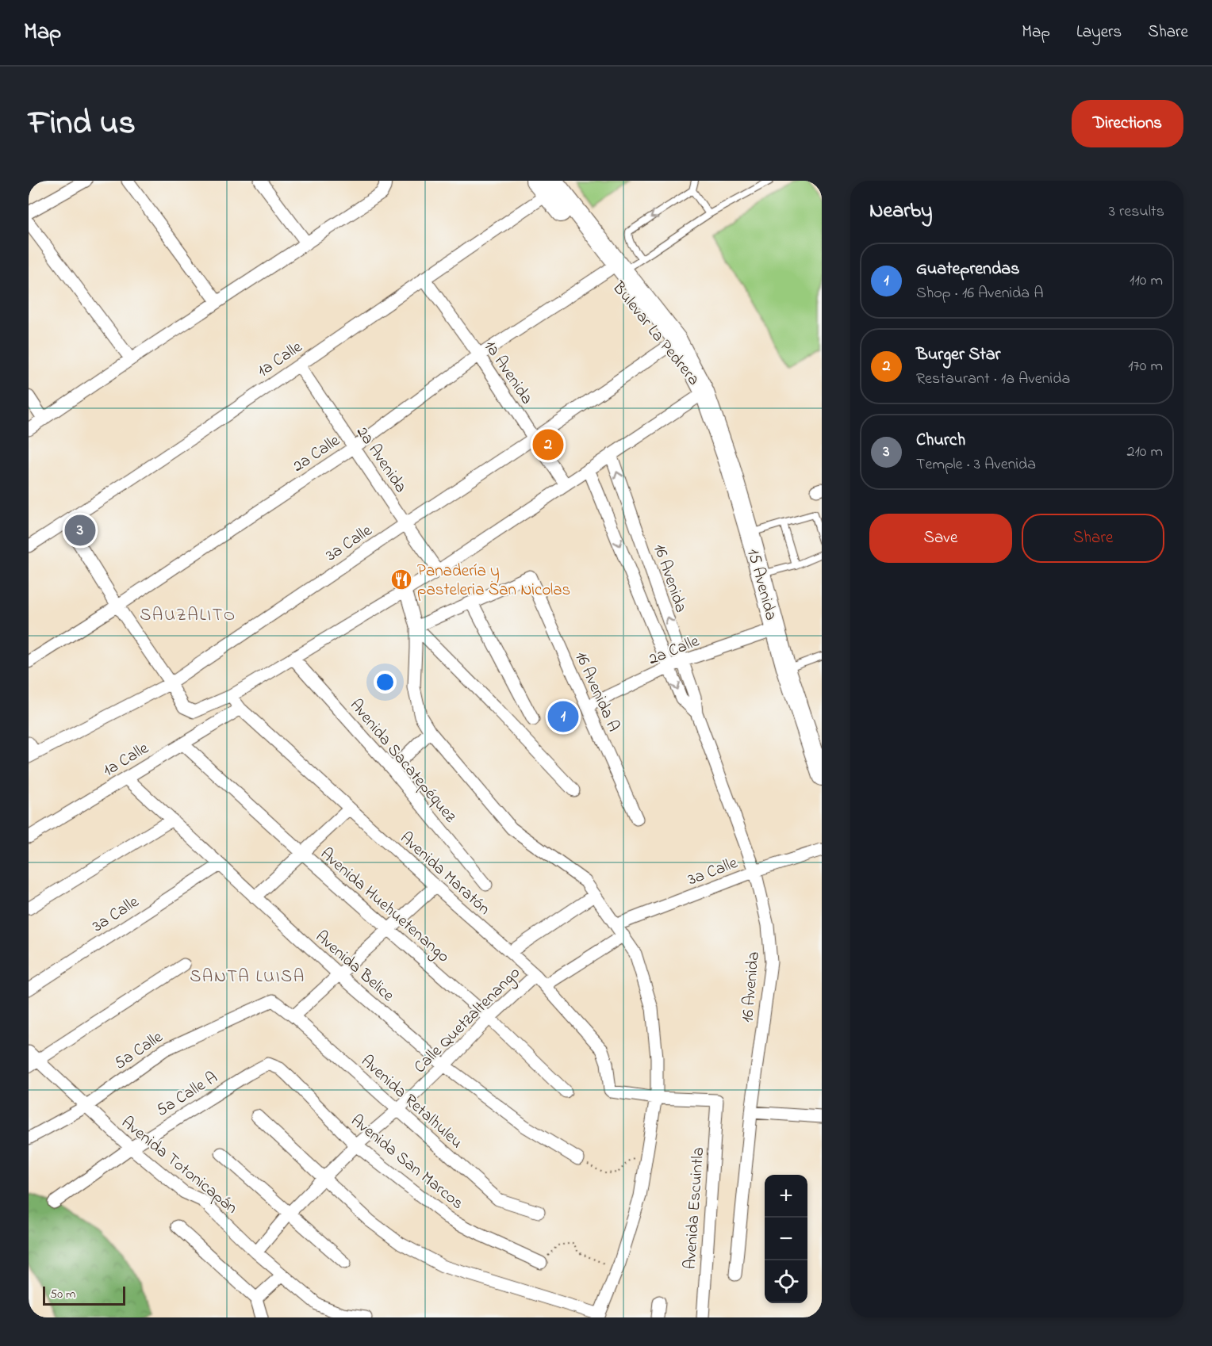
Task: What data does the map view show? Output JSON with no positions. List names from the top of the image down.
{
  "streets": {
    "main road": ["Bulevar La Pedrera", "15 Avenida"],
    "street": [
      "1a Calle",
      "1a Avenida",
      "2a Calle",
      "2a Avenida",
      "3a Calle",
      "16 Avenida",
      "16 Avenida A",
      "Avenida Sacatepéquez",
      "Avenida Maratón",
      "Avenida Huehuetenango",
      "Avenida Belice",
      "Calle Quetzaltenango",
      "5a Calle",
      "5a Calle A",
      "Avenida Retalhuleu",
      "Avenida San Marcos",
      "Avenida Totonicapán",
      "Avenida Escuintla"
    ]
  },
  "crossings": [
    ["Bulevar La Pedrera", "1a Calle"],
    ["Bulevar La Pedrera", "2a Calle"],
    ["Bulevar La Pedrera", "3a Calle"],
    ["Bulevar La Pedrera", "15 Avenida"],
    ["1a Calle", "1a Avenida"],
    ["1a Calle", "2a Avenida"],
    ["1a Calle", "Avenida Maratón"],
    ["1a Calle", "Avenida Huehuetenango"],
    ["1a Calle", "Avenida Belice"],
    ["1a Avenida", "2a Calle"],
    ["1a Avenida", "3a Calle"],
    ["2a Calle", "2a Avenida"],
    ["2a Calle", "16 Avenida"],
    ["2a Calle", "15 Avenida"],
    ["2a Calle", "16 Avenida A"],
    ["2a Avenida", "3a Calle"],
    ["3a Calle", "16 Avenida"],
    ["3a Calle", "Avenida Belice"],
    ["Avenida Maratón", "Calle Quetzaltenango"],
    ["Avenida Maratón", "Avenida Escuintla"],
    ["Avenida Huehuetenango", "Calle Quetzaltenango"],
    ["Avenida Belice", "Calle Quetzaltenango"],
    ["Calle Quetzaltenango", "Avenida Retalhuleu"],
    ["Calle Quetzaltenango", "Avenida San Marcos"],
    ["Calle Quetzaltenango", "Avenida Totonicapán"],
    ["5a Calle", "Avenida Retalhuleu"],
    ["5a Calle", "Avenida Totonicapán"],
    ["5a Calle A", "Avenida San Marcos"],
    ["5a Calle A", "Avenida Totonicapán"]
  ],
  "districts": ["SAUZALITO", "SANTA LUISA"],
  "places": {
    "restaurant": ["Panadería y pasteleria San Nicolas"]
  },
  "scale_bar": "50 m",
  "page": {
    "header": "Map",
    "nav": ["Map", "Layers", "Share"],
    "title": "Find us",
    "buttons": [
      "Directions",
      ["Save", "Share"]
    ],
    "heading": ["Nearby", "3 results"],
    "list": [
      {
        "mark": "1",
        "name": "Guateprendas",
        "note": "Shop · 16 Avenida A",
        "value": "110 m"
      },
      {
        "mark": "2",
        "name": "Burger Star",
        "note": "Restaurant · 1a Avenida",
        "value": "170 m"
      },
      {
        "mark": "3",
        "name": "Church",
        "note": "Temple · 3 Avenida",
        "value": "210 m"
      }
    ],
    "pins": ["2", "3", "1"],
    "map_buttons": ["+", "−"],
    "scale": "50 m"
  }
}
